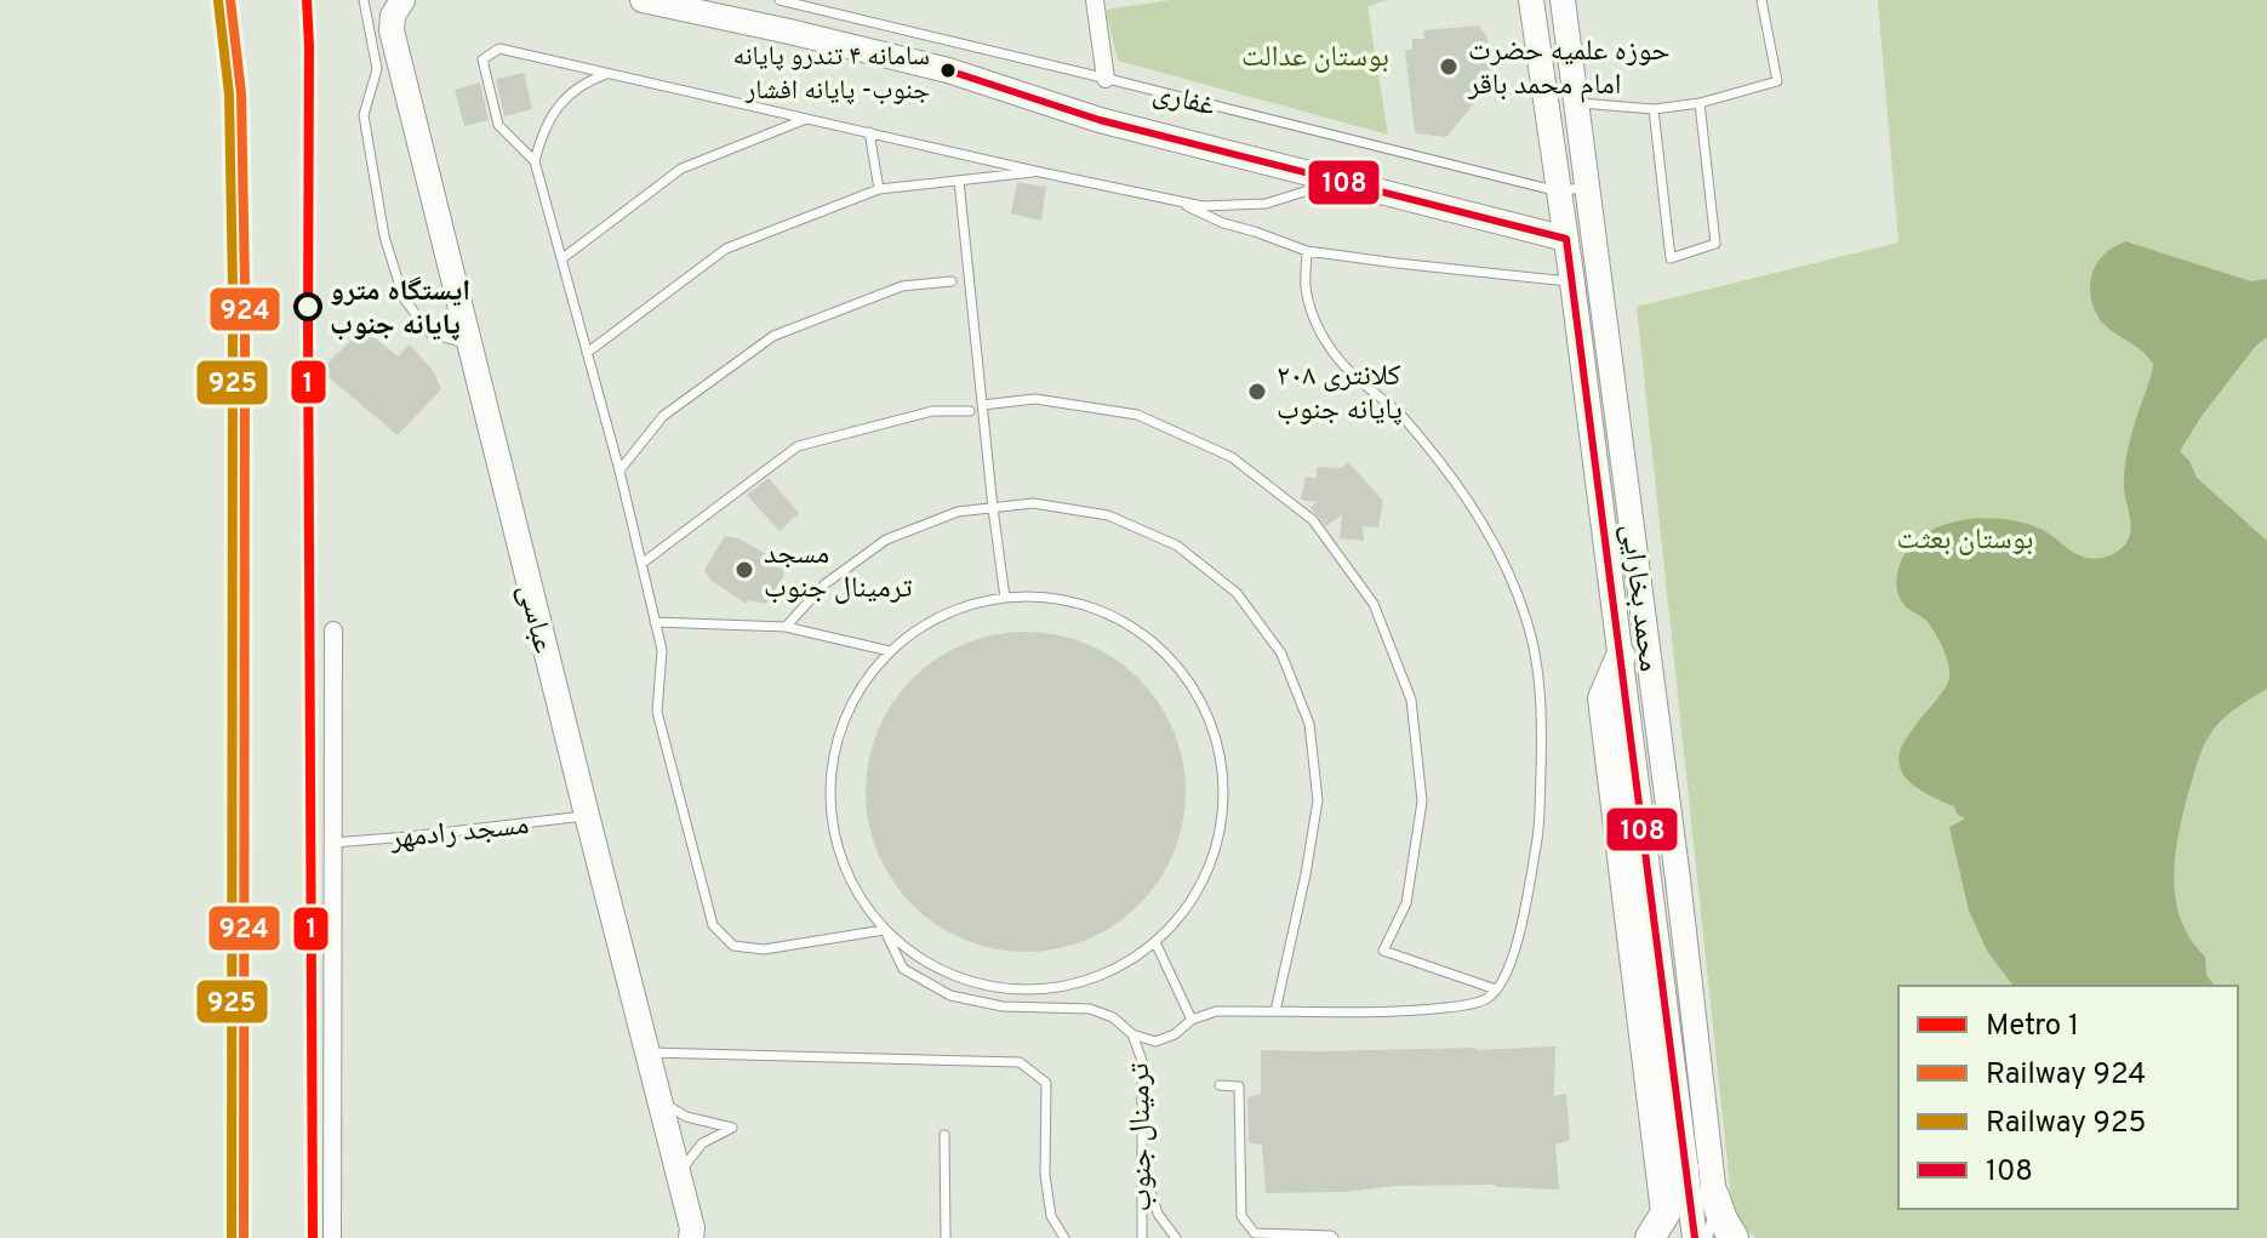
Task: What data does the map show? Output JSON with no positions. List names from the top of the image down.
{
  "streets": {
    "main road": ["غفاری", "محمد بخارایی", "عباسی"],
    "lane": ["مسجد رادمهر", "ترمینال جنوب"]
  },
  "crossings": [
    ["غفاری", "محمد بخارایی"],
    ["عباسی", "مسجد رادمهر"]
  ],
  "parks": ["بوستان عدالت", "بوستان بعثت"],
  "places": [
    "حوزه علمیه حضرت امام محمد باقر",
    "سامانه ۴ تندرو پایانه جنوب- پایانه افشار",
    "ایستگاه مترو پایانه جنوب",
    "کلانتری ۲۰۸ پایانه جنوب",
    "مسجد ترمینال جنوب"
  ],
  "lines": [
    "metro line 1",
    "rail line 924",
    "rail line 925",
    "transit line 108"
  ],
  "legend": [
    "Metro 1",
    "Railway 924",
    "Railway 925",
    "108"
  ]
}
